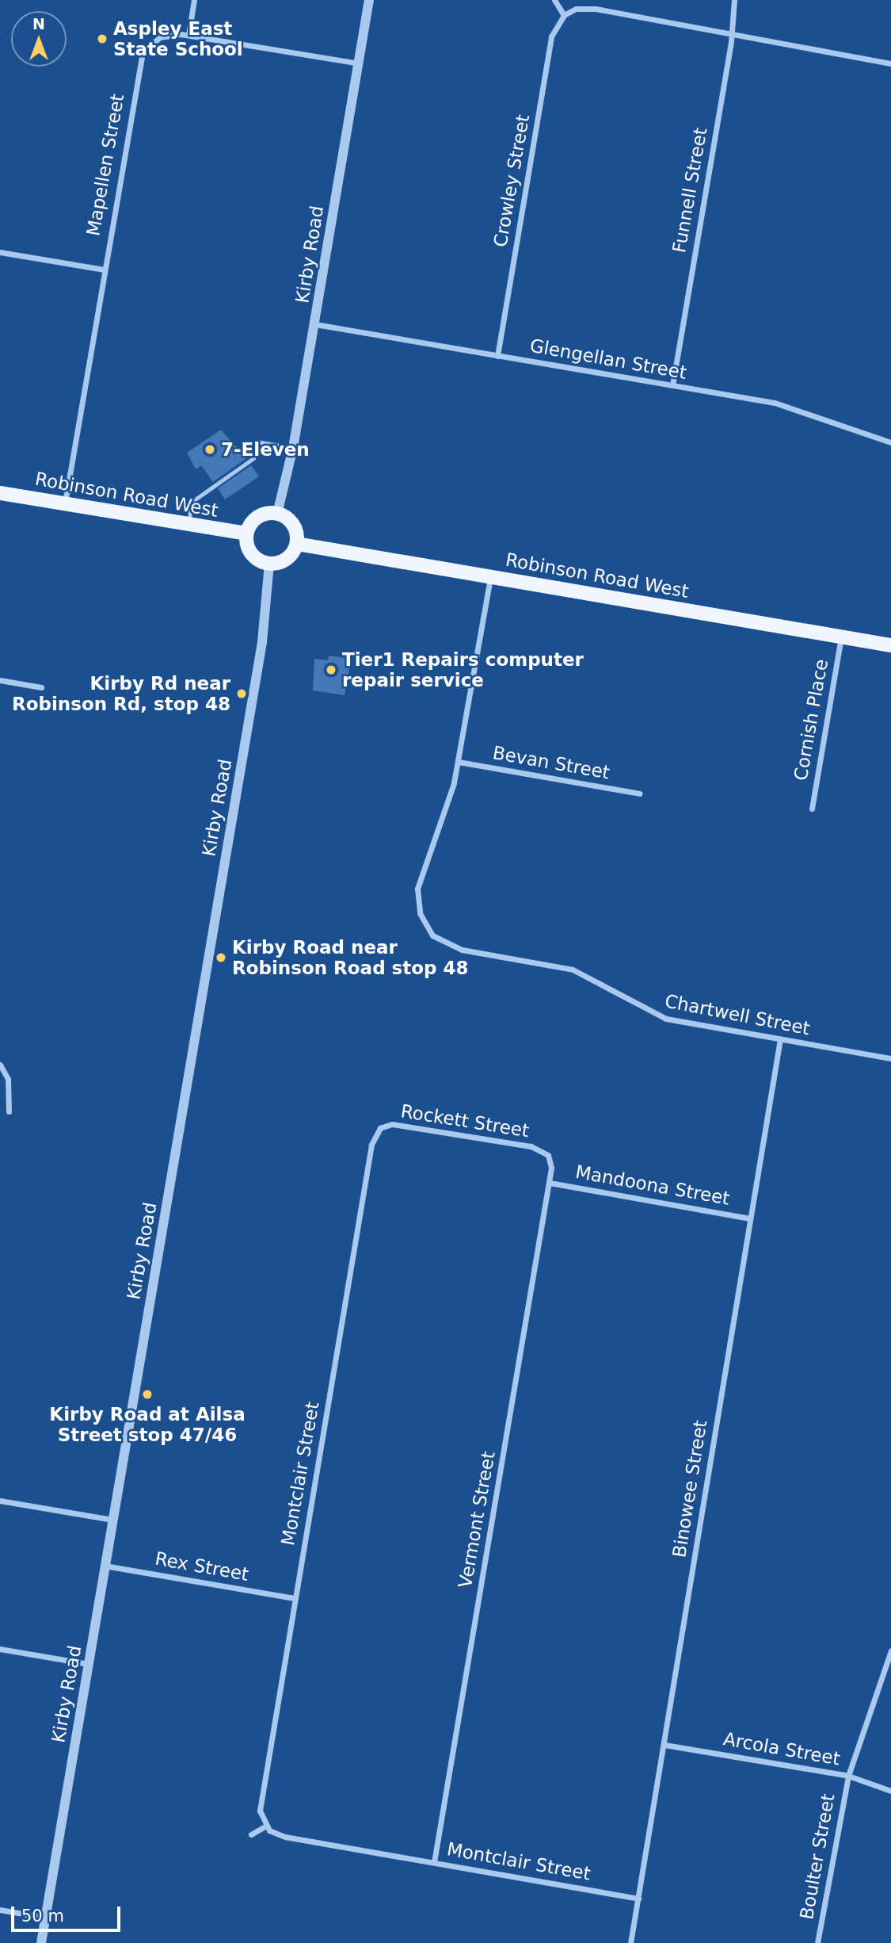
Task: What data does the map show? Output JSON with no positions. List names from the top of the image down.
{
  "streets": {
    "main road": ["Robinson Road West"],
    "street": [
      "Mapellen Street",
      "Crowley Street",
      "Funnell Street",
      "Kirby Road",
      "Glengellan Street",
      "Cornish Place",
      "Bevan Street",
      "Chartwell Street",
      "Rockett Street",
      "Mandoona Street",
      "Montclair Street",
      "Binowee Street",
      "Vermont Street",
      "Rex Street",
      "Arcola Street",
      "Boulter Street"
    ]
  },
  "crossings": [
    ["Mapellen Street", "Kirby Road"],
    ["Mapellen Street", "Robinson Road West"],
    ["Crowley Street", "Glengellan Street"],
    ["Funnell Street", "Glengellan Street"],
    ["Kirby Road", "Glengellan Street"],
    ["Kirby Road", "Robinson Road West"],
    ["Kirby Road", "Rex Street"],
    ["Robinson Road West", "Cornish Place"],
    ["Robinson Road West", "Chartwell Street"],
    ["Bevan Street", "Chartwell Street"],
    ["Chartwell Street", "Binowee Street"],
    ["Rockett Street", "Mandoona Street"],
    ["Rockett Street", "Montclair Street"],
    ["Rockett Street", "Vermont Street"],
    ["Mandoona Street", "Binowee Street"],
    ["Mandoona Street", "Vermont Street"],
    ["Montclair Street", "Binowee Street"],
    ["Montclair Street", "Vermont Street"],
    ["Montclair Street", "Rex Street"],
    ["Binowee Street", "Arcola Street"],
    ["Arcola Street", "Boulter Street"]
  ],
  "places": [
    "Aspley East State School",
    "7-Eleven",
    "Tier1 Repairs computer repair service",
    "Kirby Rd near Robinson Rd, stop 48",
    "Kirby Road near Robinson Road stop 48",
    "Kirby Road at Ailsa Street stop 47/46"
  ],
  "scale_bar": "50 m",
  "north": "top"
}
